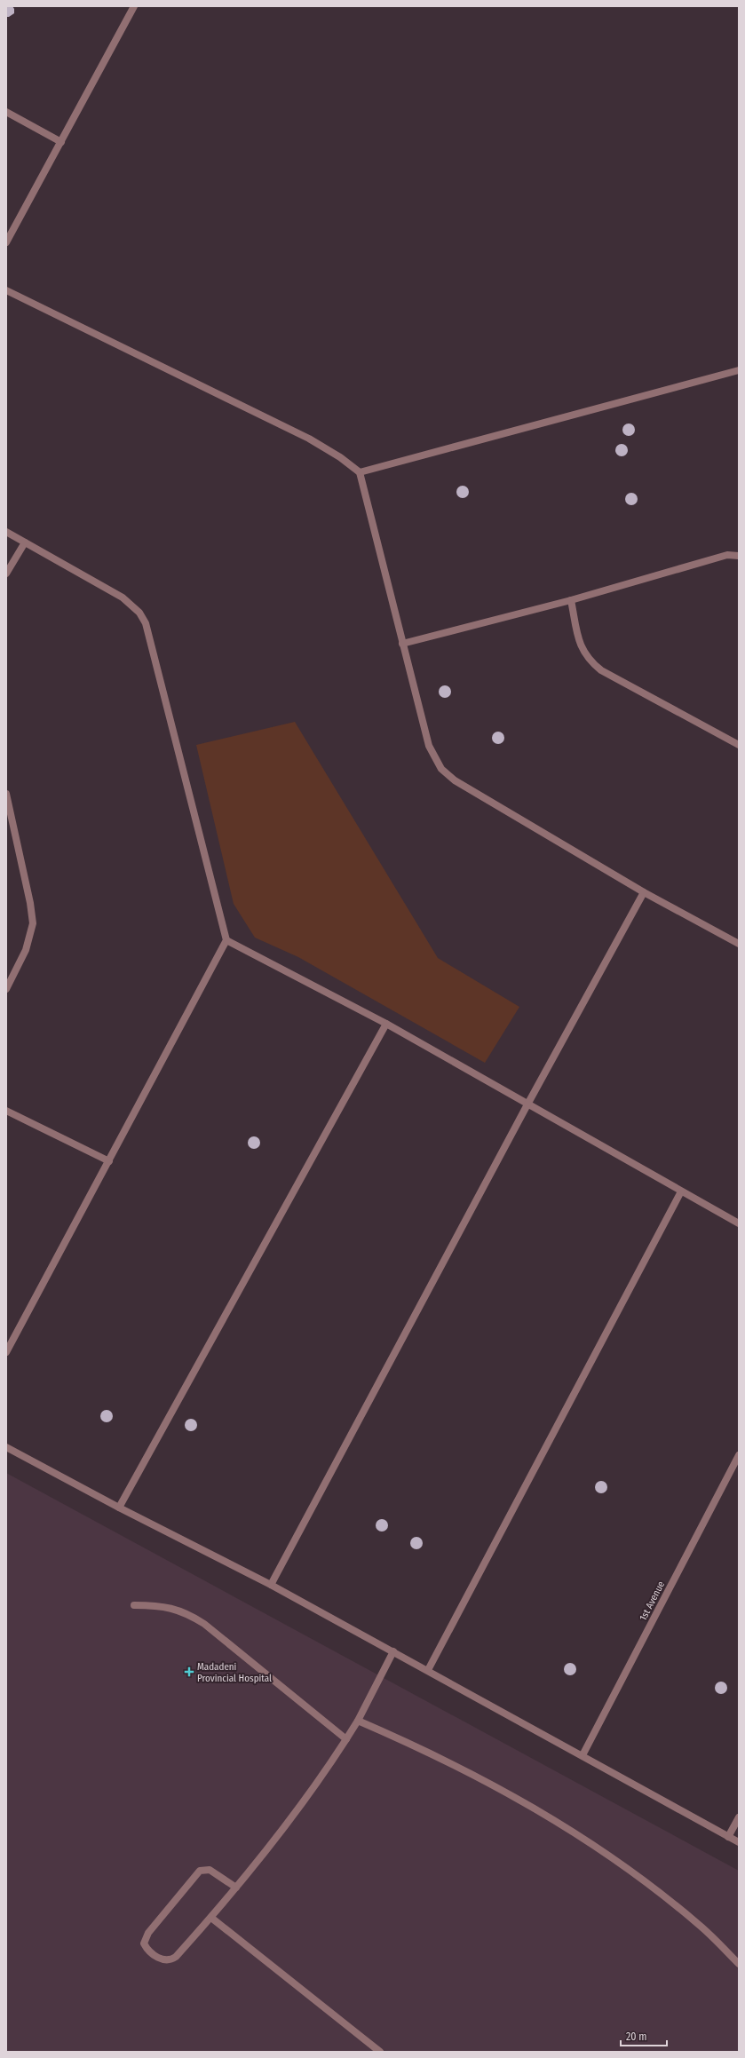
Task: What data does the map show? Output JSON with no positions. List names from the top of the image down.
{
  "streets": {
    "street": ["1st Avenue"]
  },
  "places": {
    "health": ["Madadeni Provincial Hospital"]
  },
  "scale_bar": "20 m"
}
